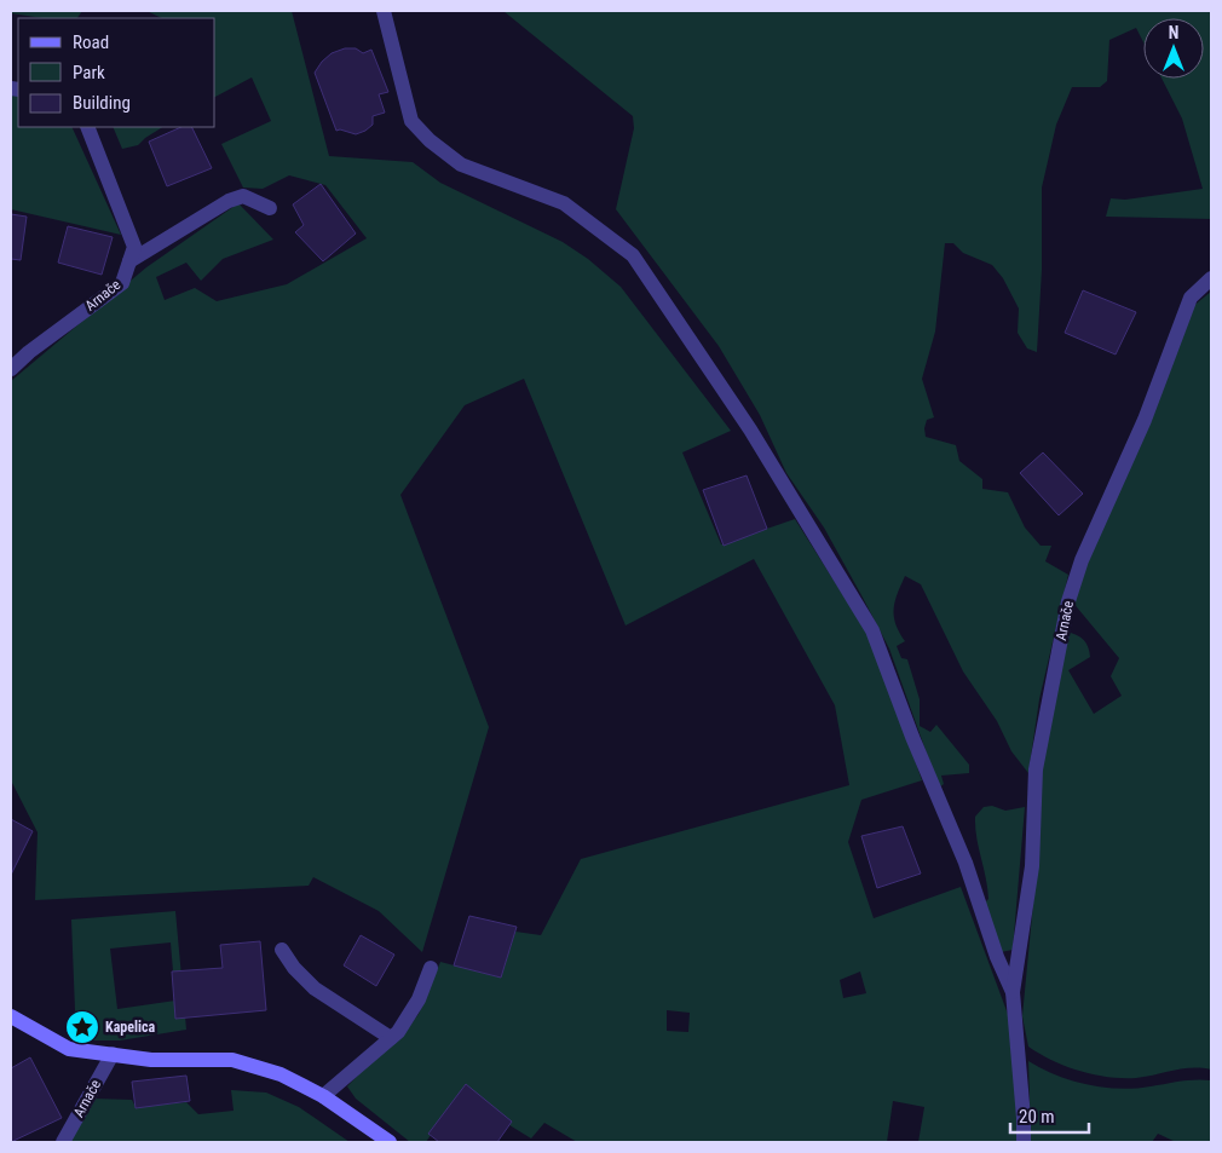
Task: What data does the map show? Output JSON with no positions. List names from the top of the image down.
{
  "streets": {
    "street": ["Arnače"]
  },
  "places": {
    "place": ["Kapelica"]
  },
  "legend": ["Road", "Park", "Building"],
  "scale_bar": "20 m",
  "north": "top"
}
